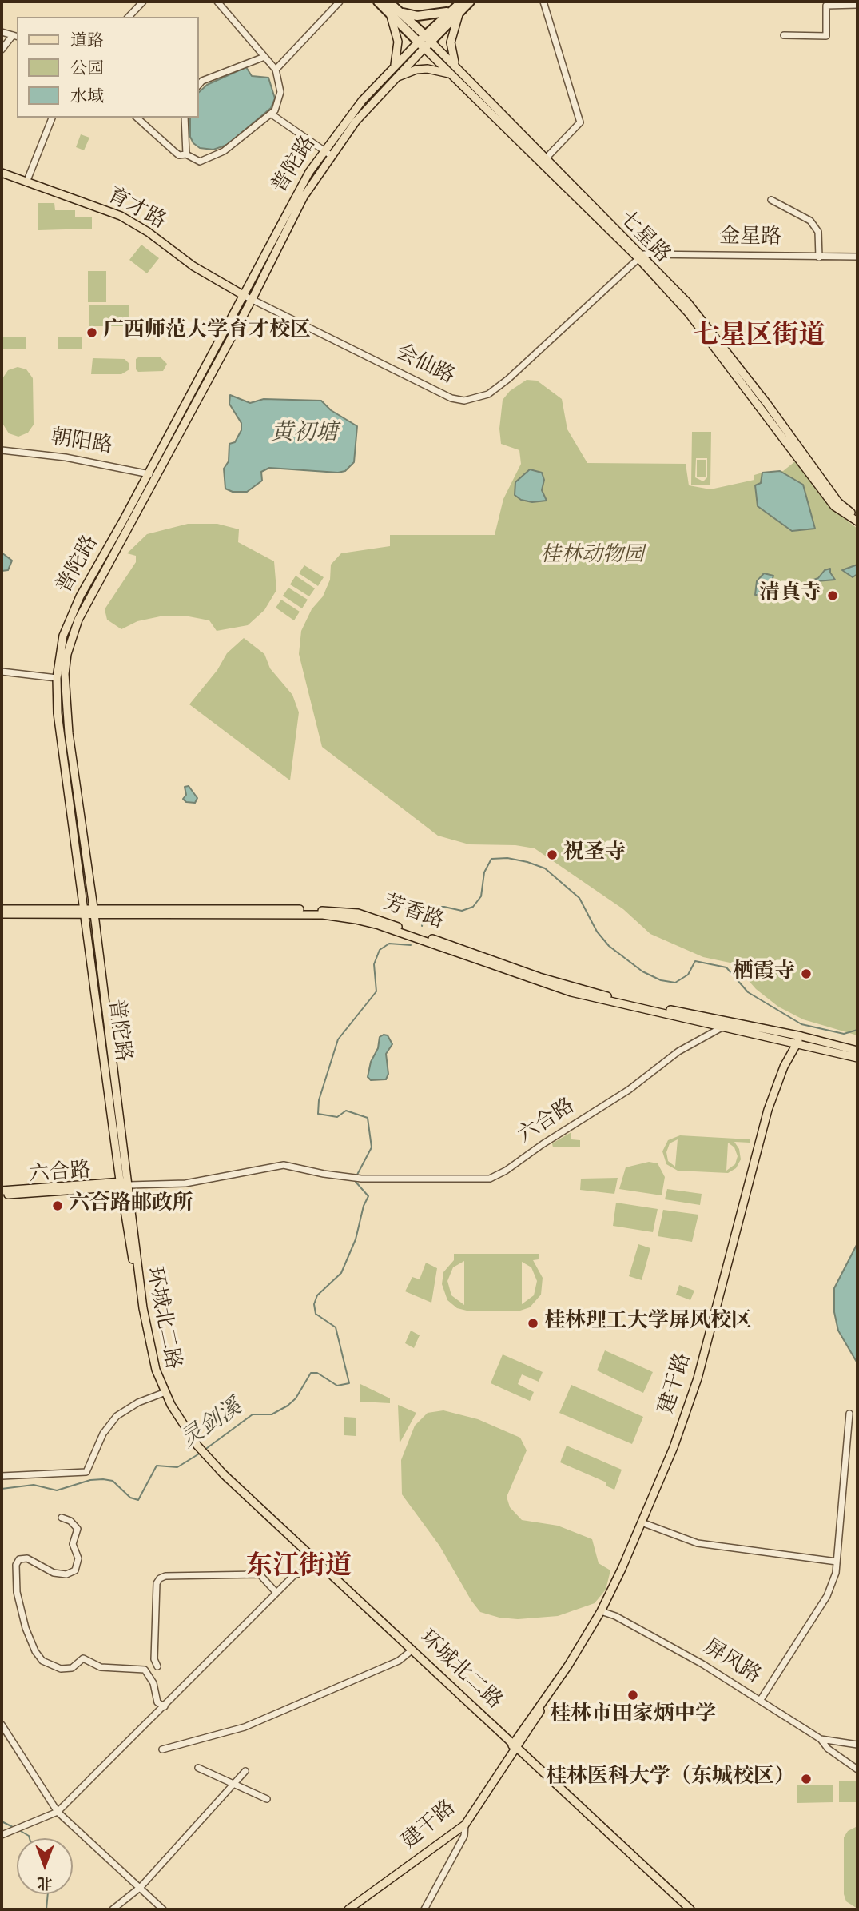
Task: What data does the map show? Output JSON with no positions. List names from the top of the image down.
{
  "streets": {
    "highway": ["七星路"],
    "main road": [
      "普陀路",
      "育才路",
      "芳香路",
      "六合路",
      "环城北二路",
      "建干路"
    ],
    "street": [
      "金星路",
      "会仙路",
      "朝阳路",
      "屏风路"
    ]
  },
  "crossings": [
    ["普陀路", "育才路"],
    ["普陀路", "七星路"],
    ["普陀路", "会仙路"],
    ["普陀路", "朝阳路"],
    ["普陀路", "芳香路"],
    ["普陀路", "六合路"],
    ["普陀路", "环城北二路"],
    ["育才路", "会仙路"],
    ["七星路", "金星路"],
    ["七星路", "会仙路"],
    ["金星路", "会仙路"],
    ["芳香路", "六合路"],
    ["芳香路", "建干路"],
    ["六合路", "环城北二路"],
    ["环城北二路", "建干路"],
    ["建干路", "屏风路"]
  ],
  "districts": ["七星区街道", "东江街道"],
  "water": ["黄初塘", "灵剑溪"],
  "parks": ["桂林动物园"],
  "places": [
    "广西师范大学育才校区",
    "清真寺",
    "祝圣寺",
    "栖霞寺",
    "六合路邮政所",
    "桂林理工大学屏风校区",
    "桂林市田家炳中学",
    "桂林医科大学（东城校区）"
  ],
  "legend": ["道路", "公园", "水域"],
  "north": "bottom"
}
